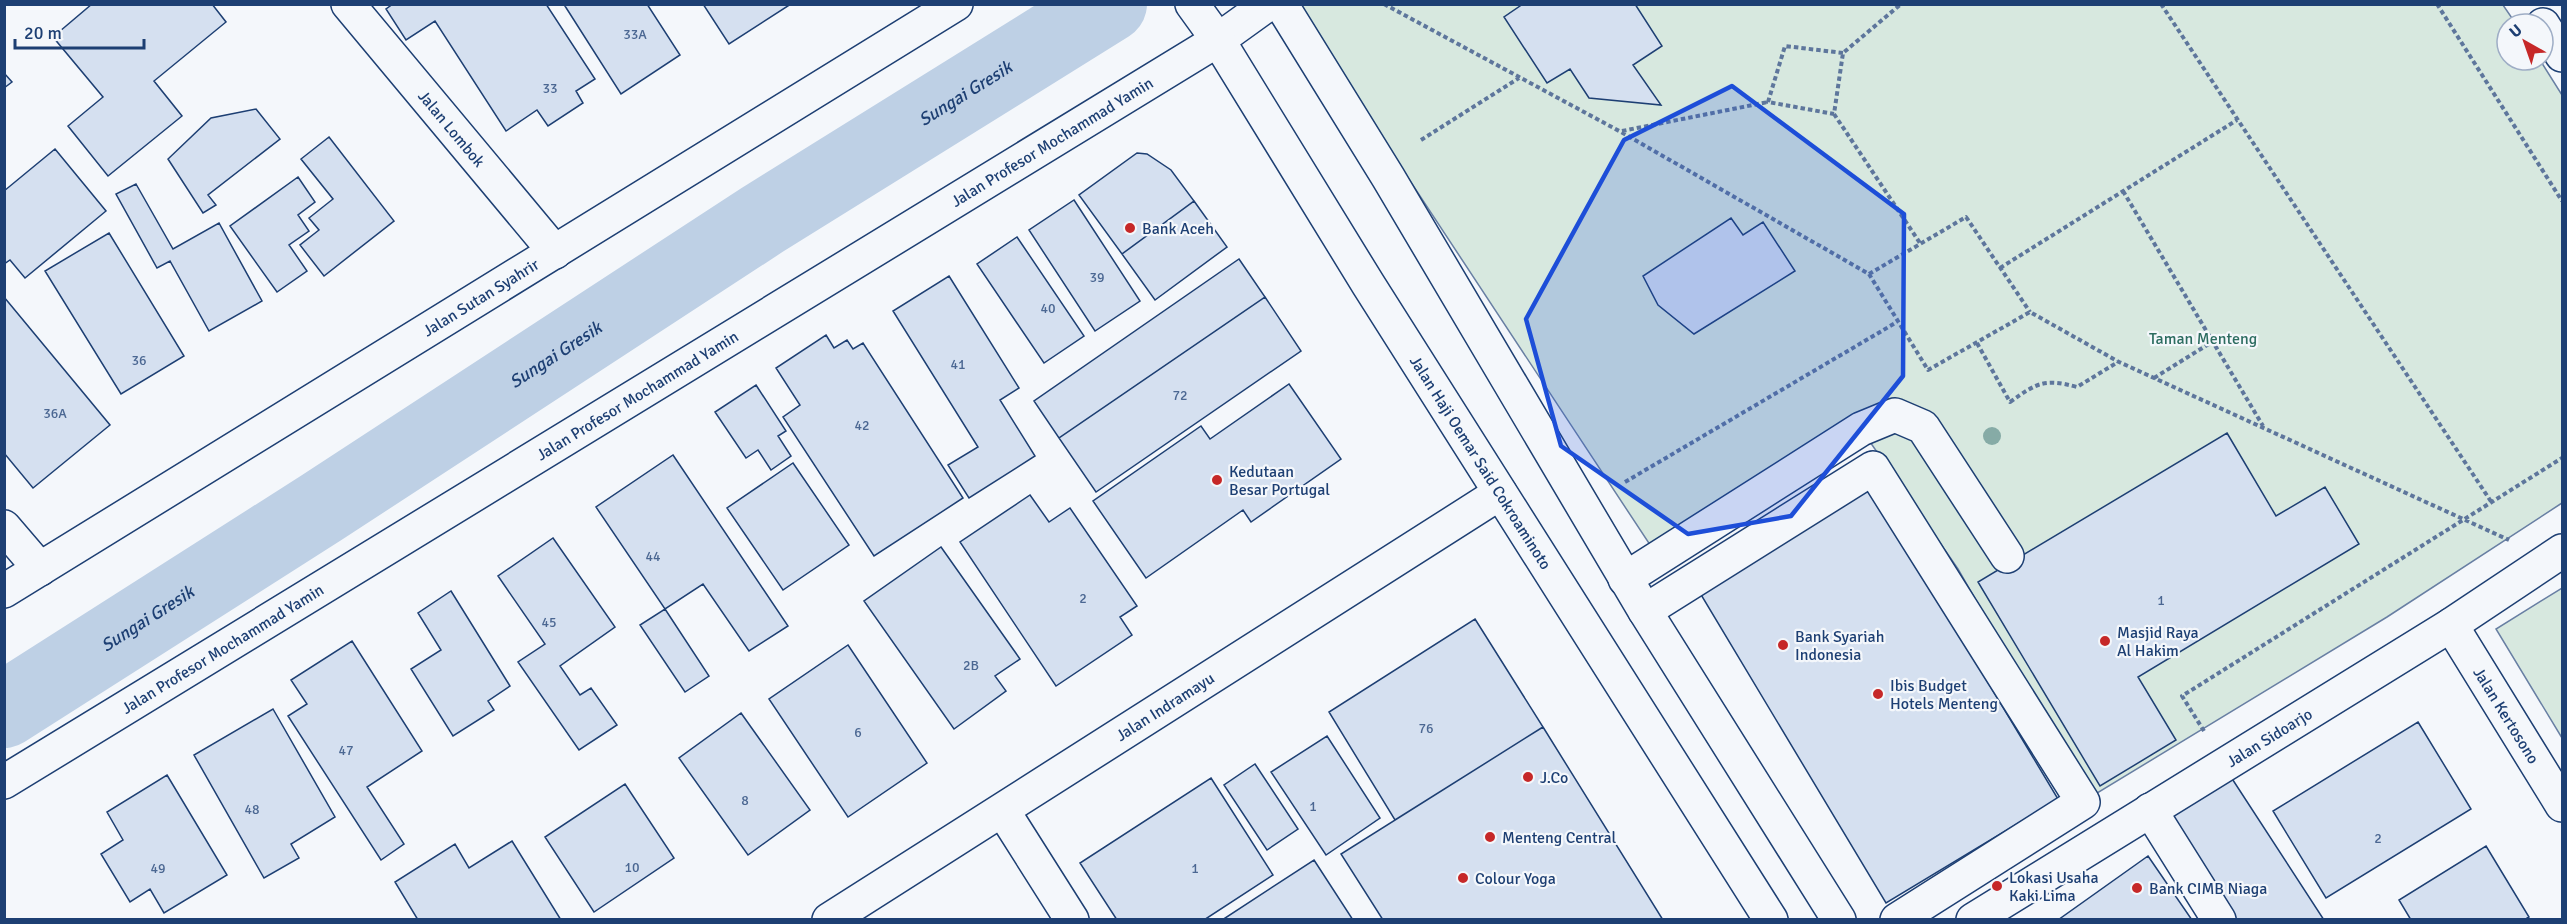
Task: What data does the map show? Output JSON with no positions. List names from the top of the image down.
{
  "streets": {
    "street": [
      "Jalan Lombok",
      "Jalan Profesor Mochammad Yamin",
      "Jalan Sutan Syahrir",
      "Jalan Haji Oemar Said Cokroaminoto",
      "Jalan Indramayu",
      "Jalan Kertosono",
      "Jalan Sidoarjo"
    ]
  },
  "crossings": [
    ["Jalan Lombok", "Jalan Sutan Syahrir"],
    ["Jalan Profesor Mochammad Yamin", "Jalan Haji Oemar Said Cokroaminoto"],
    ["Jalan Haji Oemar Said Cokroaminoto", "Jalan Indramayu"],
    ["Jalan Kertosono", "Jalan Sidoarjo"]
  ],
  "water": ["Sungai Gresik"],
  "parks": ["Taman Menteng"],
  "places": [
    "Bank Aceh",
    "Kedutaan Besar Portugal",
    "Masjid Raya Al Hakim",
    "Bank Syariah Indonesia",
    "Ibis Budget Hotels Menteng",
    "J.Co",
    "Menteng Central",
    "Colour Yoga",
    "Lokasi Usaha Kaki Lima",
    "Bank CIMB Niaga"
  ],
  "house_numbers": [
    "33A",
    "33",
    "39",
    "40",
    "36",
    "41",
    "72",
    "36A",
    "42",
    "44",
    "2",
    "1",
    "45",
    "2B",
    "76",
    "6",
    "47",
    "8",
    "1",
    "48",
    "2",
    "10",
    "49",
    "1"
  ],
  "scale_bar": "20 m",
  "north": "top left"
}
